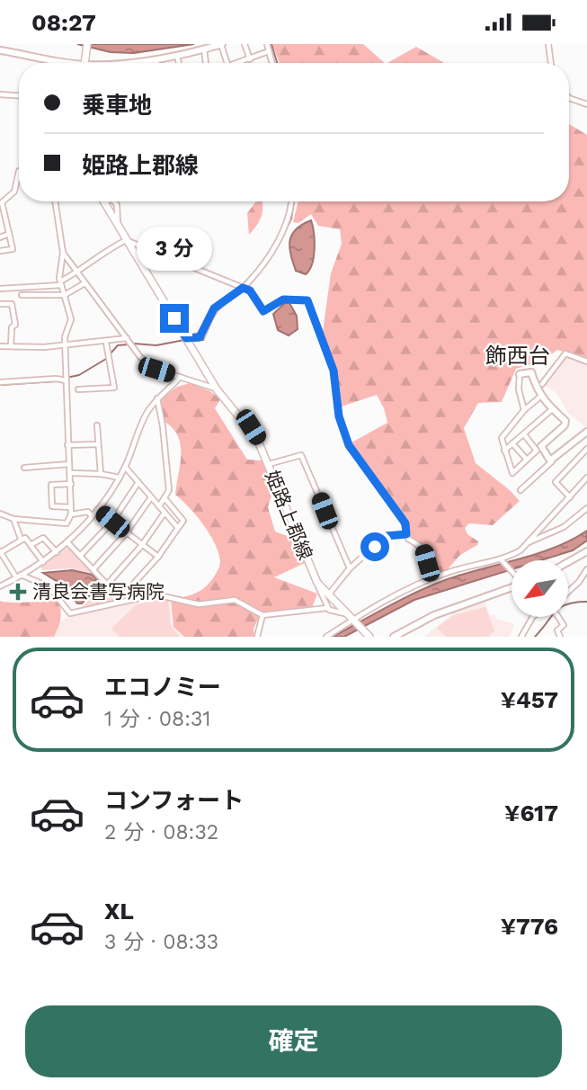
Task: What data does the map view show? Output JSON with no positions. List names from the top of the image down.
{
  "streets": {
    "main road": ["姫路上郡線"]
  },
  "districts": ["飾西台"],
  "places": {
    "health": ["清良会書写病院"]
  },
  "north": "bottom left",
  "page": {
    "status": "08:27",
    "banner": ["乗車地", "姫路上郡線"],
    "bubble": "3 分",
    "list": [
      {
        "name": "エコノミー",
        "note": "1 分 · 08:31",
        "value": "¥457"
      },
      {
        "name": "コンフォート",
        "note": "2 分 · 08:32",
        "value": "¥617"
      },
      {
        "name": "XL",
        "note": "3 分 · 08:33",
        "value": "¥776"
      }
    ],
    "buttons": "確定"
  }
}
